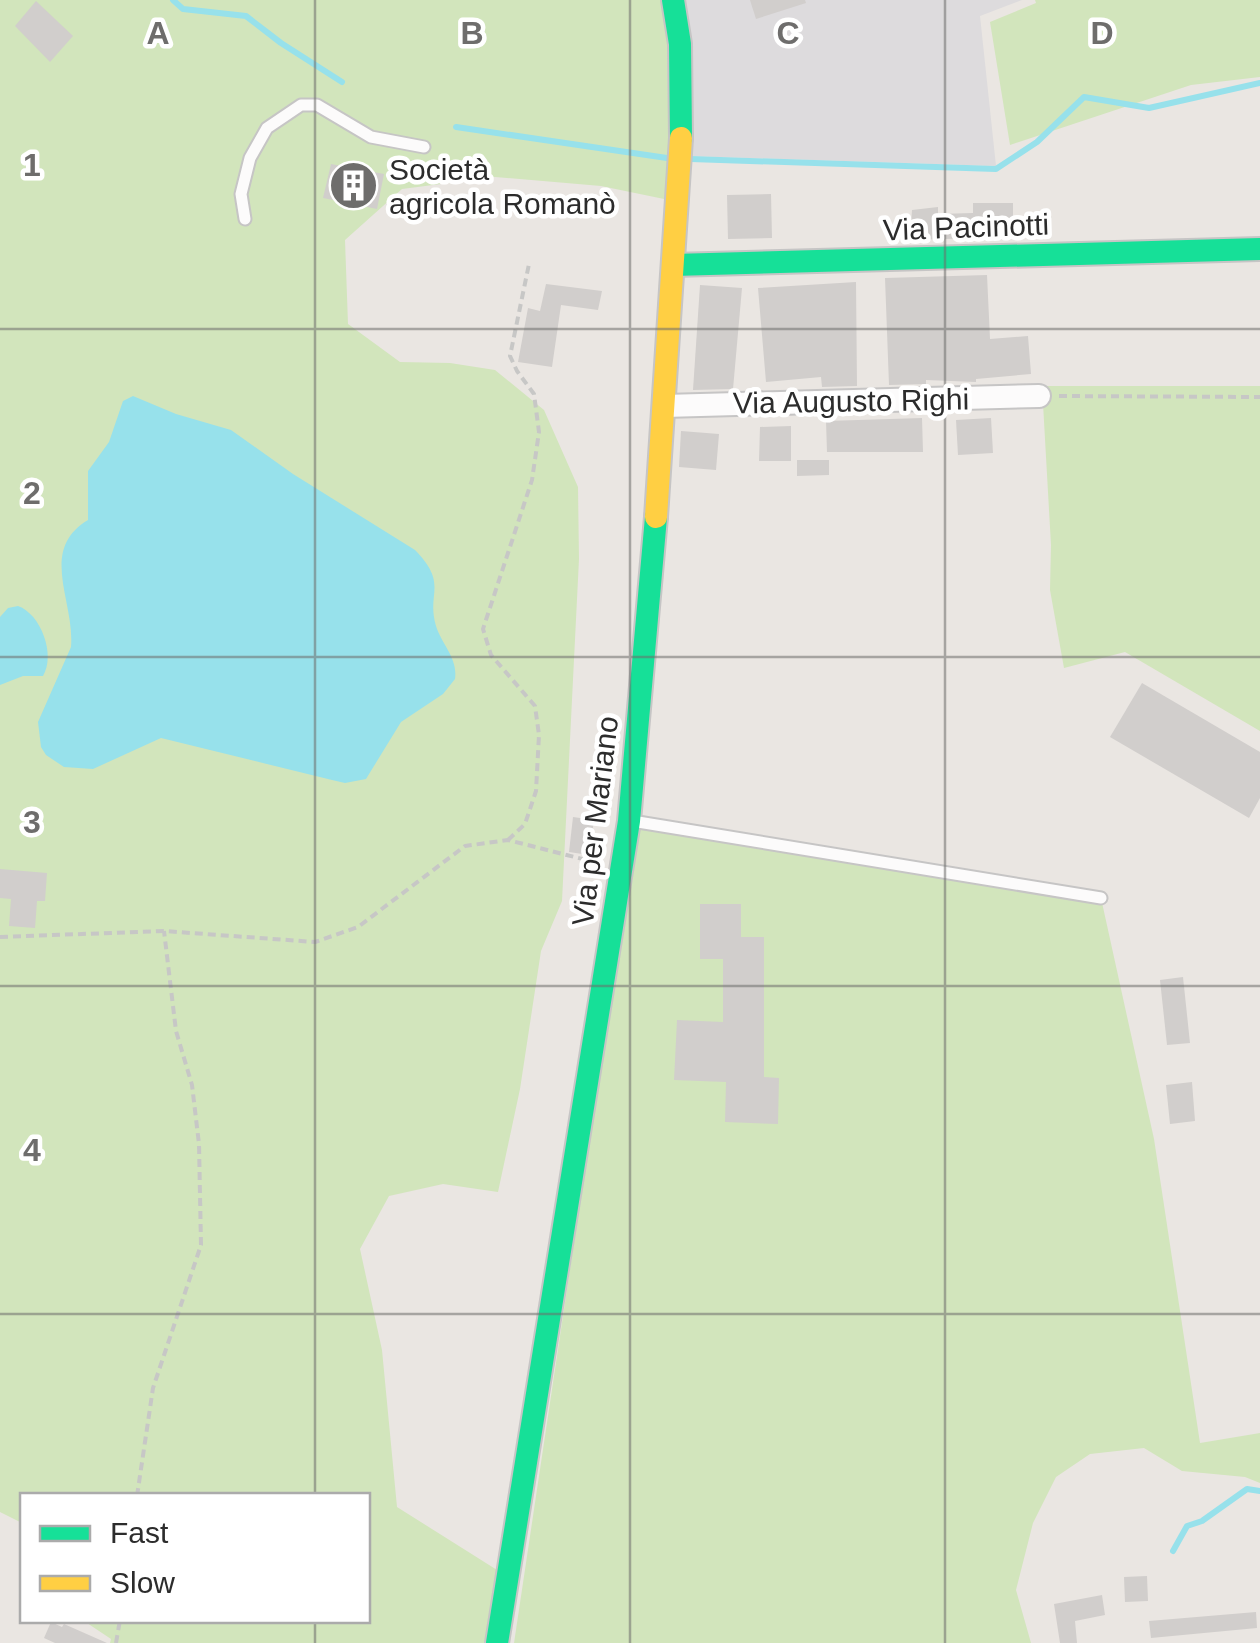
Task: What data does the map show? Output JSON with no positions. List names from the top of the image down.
{
  "streets": {
    "street": ["Via Pacinotti", "Via Augusto Righi", "Via per Mariano"]
  },
  "crossings": [
    ["Via Pacinotti", "Via per Mariano"],
    ["Via Augusto Righi", "Via per Mariano"]
  ],
  "places": {
    "building": ["Società agricola Romanò"]
  },
  "legend": ["Fast", "Slow"],
  "grid": {
    "columns": [
      "A",
      "B",
      "C",
      "D"
    ],
    "rows": [
      "1",
      "2",
      "3",
      "4"
    ]
  }
}
